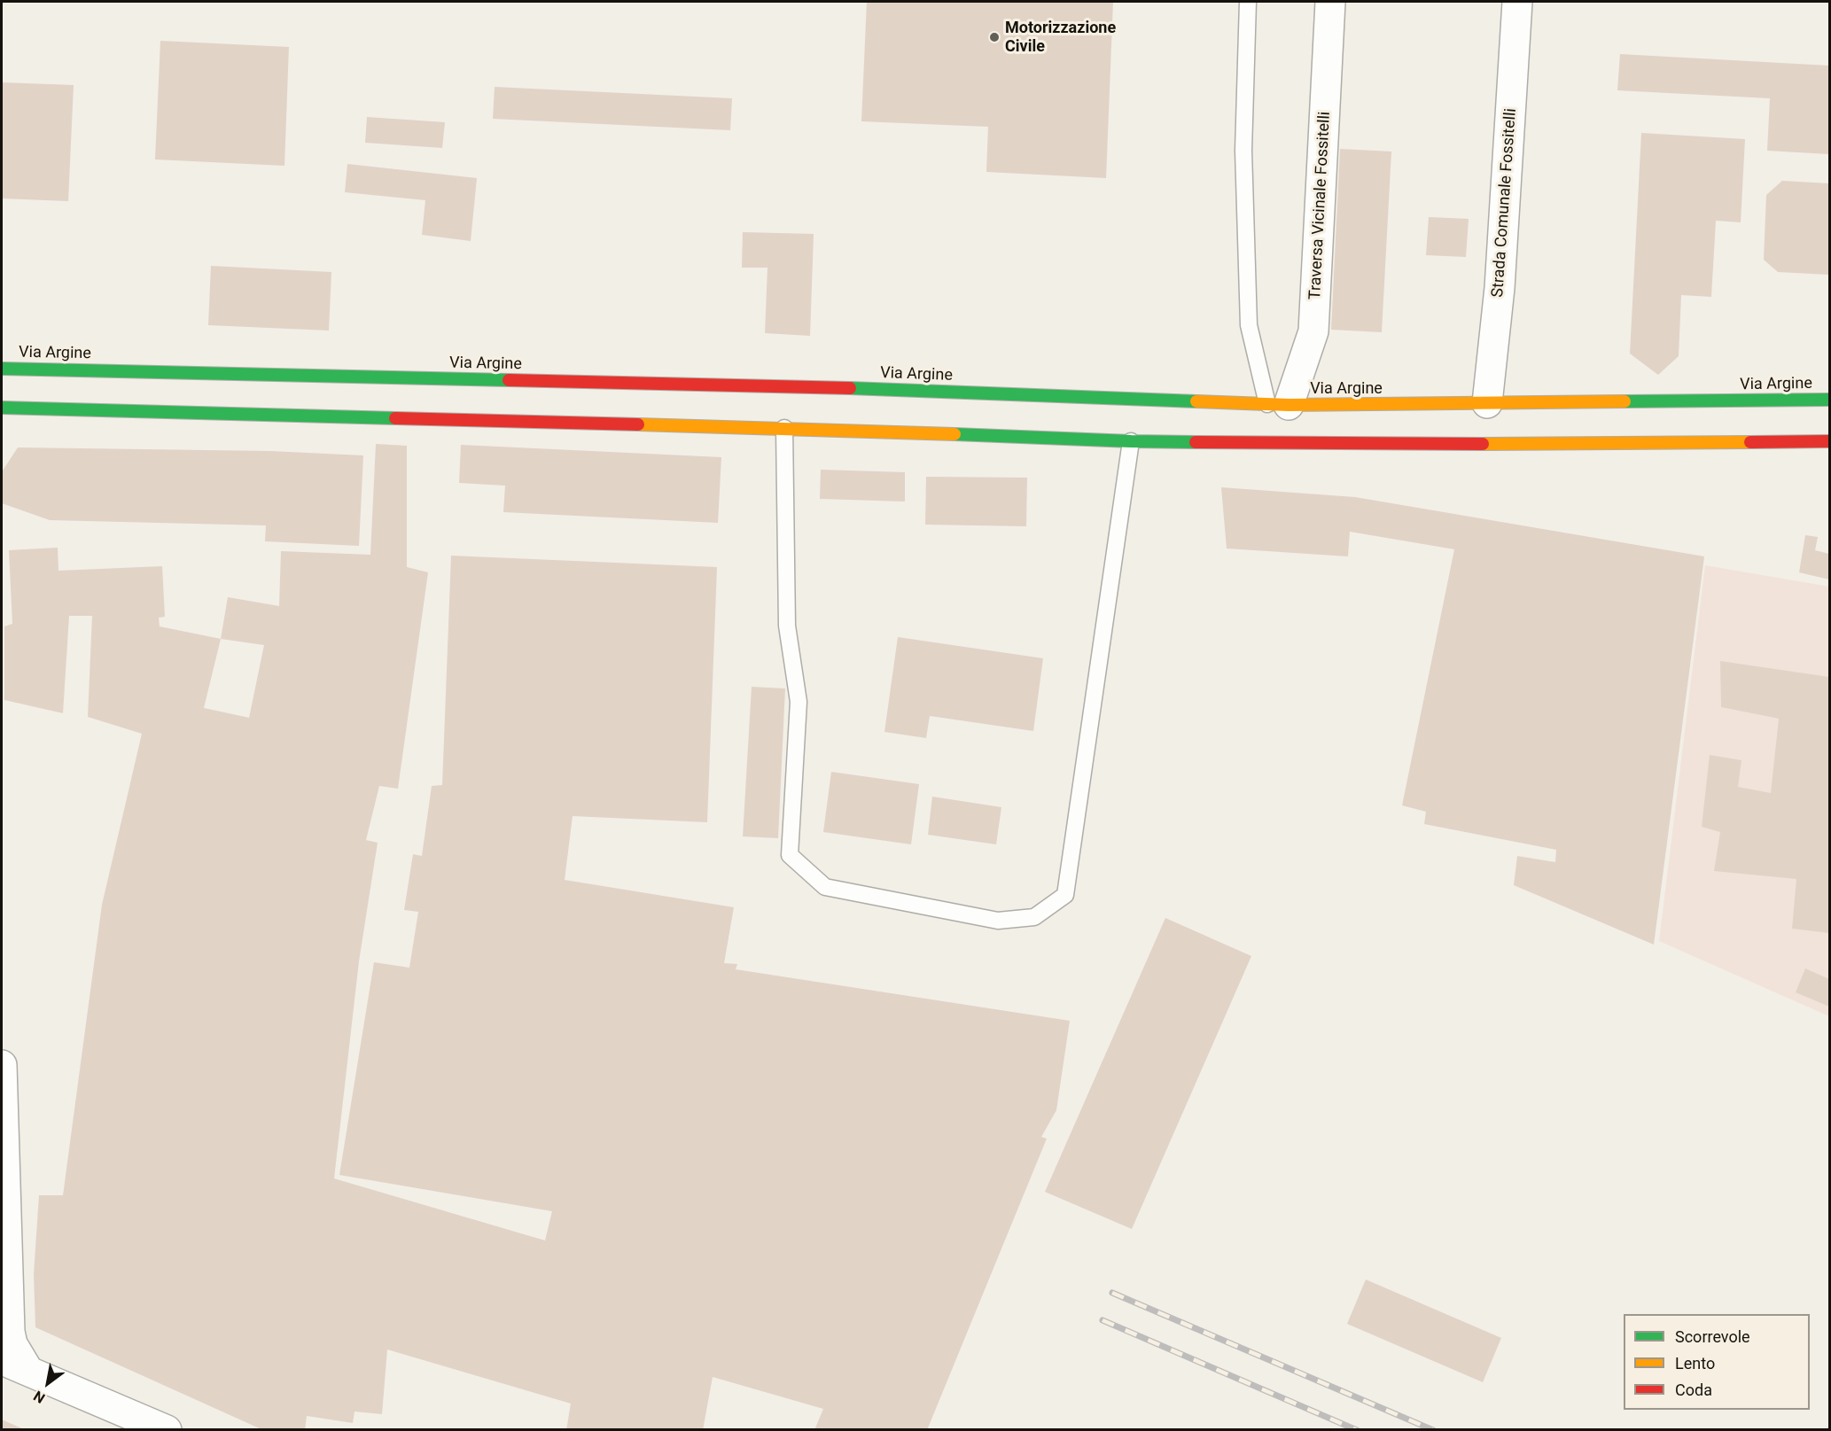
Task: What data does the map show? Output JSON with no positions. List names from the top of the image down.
{
  "streets": {
    "street": ["Strada Comunale Fossitelli", "Traversa Vicinale Fossitelli", "Via Argine"]
  },
  "crossings": [
    ["Strada Comunale Fossitelli", "Via Argine"],
    ["Traversa Vicinale Fossitelli", "Via Argine"]
  ],
  "places": ["Motorizzazione Civile"],
  "legend": ["Scorrevole", "Lento", "Coda"],
  "north": "bottom left"
}
